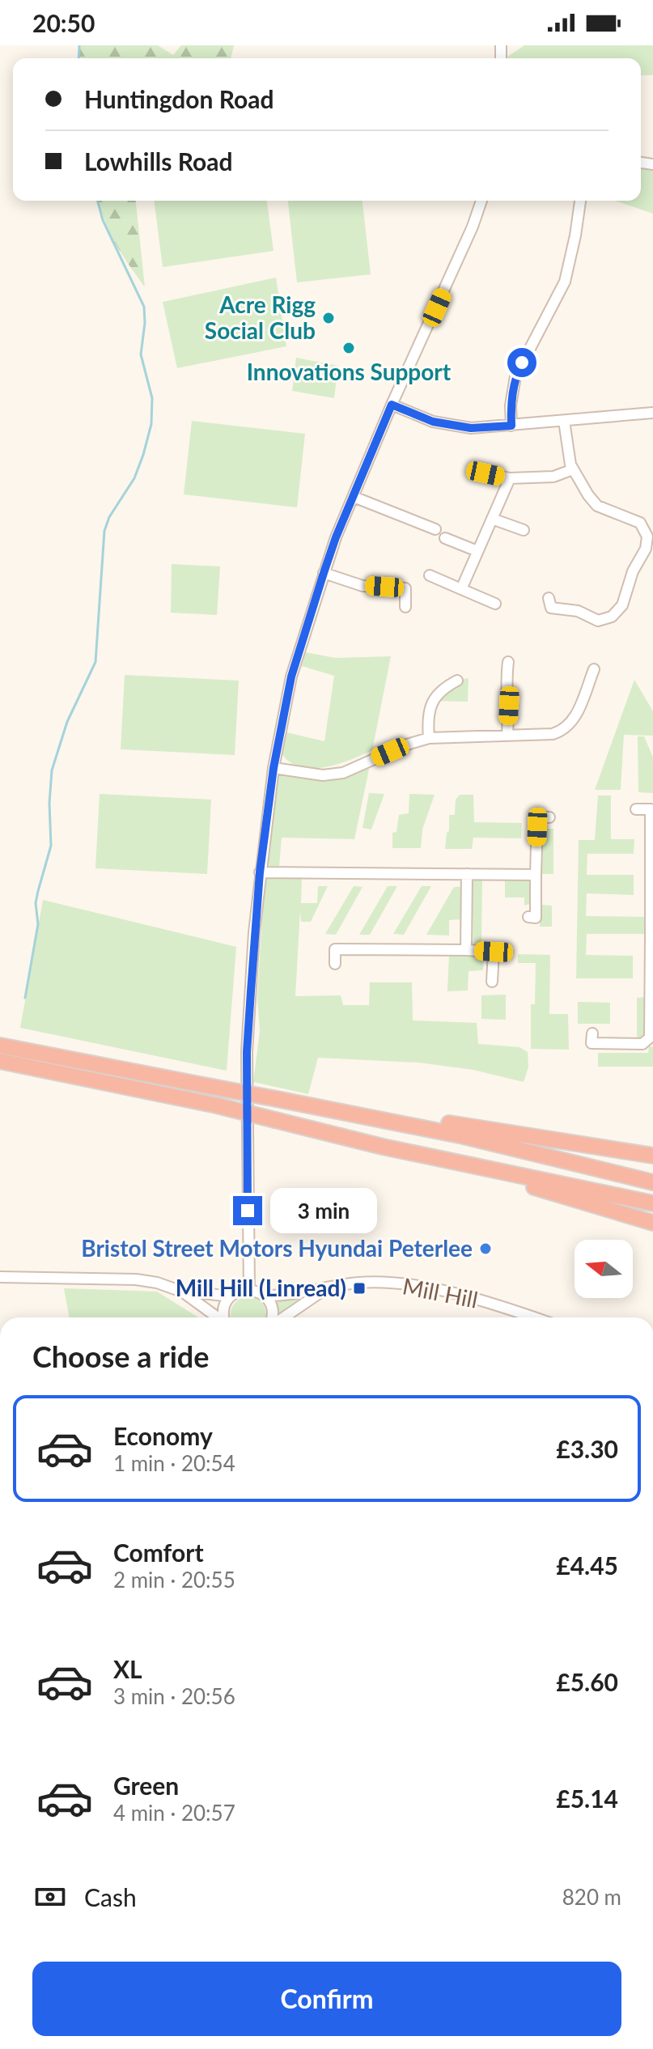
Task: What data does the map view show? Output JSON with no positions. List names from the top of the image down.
{
  "streets": {
    "street": ["Mill Hill"]
  },
  "places": {
    "other": ["Acre Rigg Social Club", "Innovations Support", "Bristol Street Motors Hyundai Peterlee"],
    "transit": ["Mill Hill (Linread)"]
  },
  "north": "left",
  "page": {
    "status": "20:50",
    "banner": ["Huntingdon Road", "Lowhills Road"],
    "bubble": "3 min",
    "heading": "Choose a ride",
    "list": [
      {
        "name": "Economy",
        "note": "1 min · 20:54",
        "value": "£3.30"
      },
      {
        "name": "Comfort",
        "note": "2 min · 20:55",
        "value": "£4.45"
      },
      {
        "name": "XL",
        "note": "3 min · 20:56",
        "value": "£5.60"
      },
      {
        "name": "Green",
        "note": "4 min · 20:57",
        "value": "£5.14"
      }
    ],
    "pay": ["Cash", "820 m"],
    "buttons": "Confirm"
  }
}
